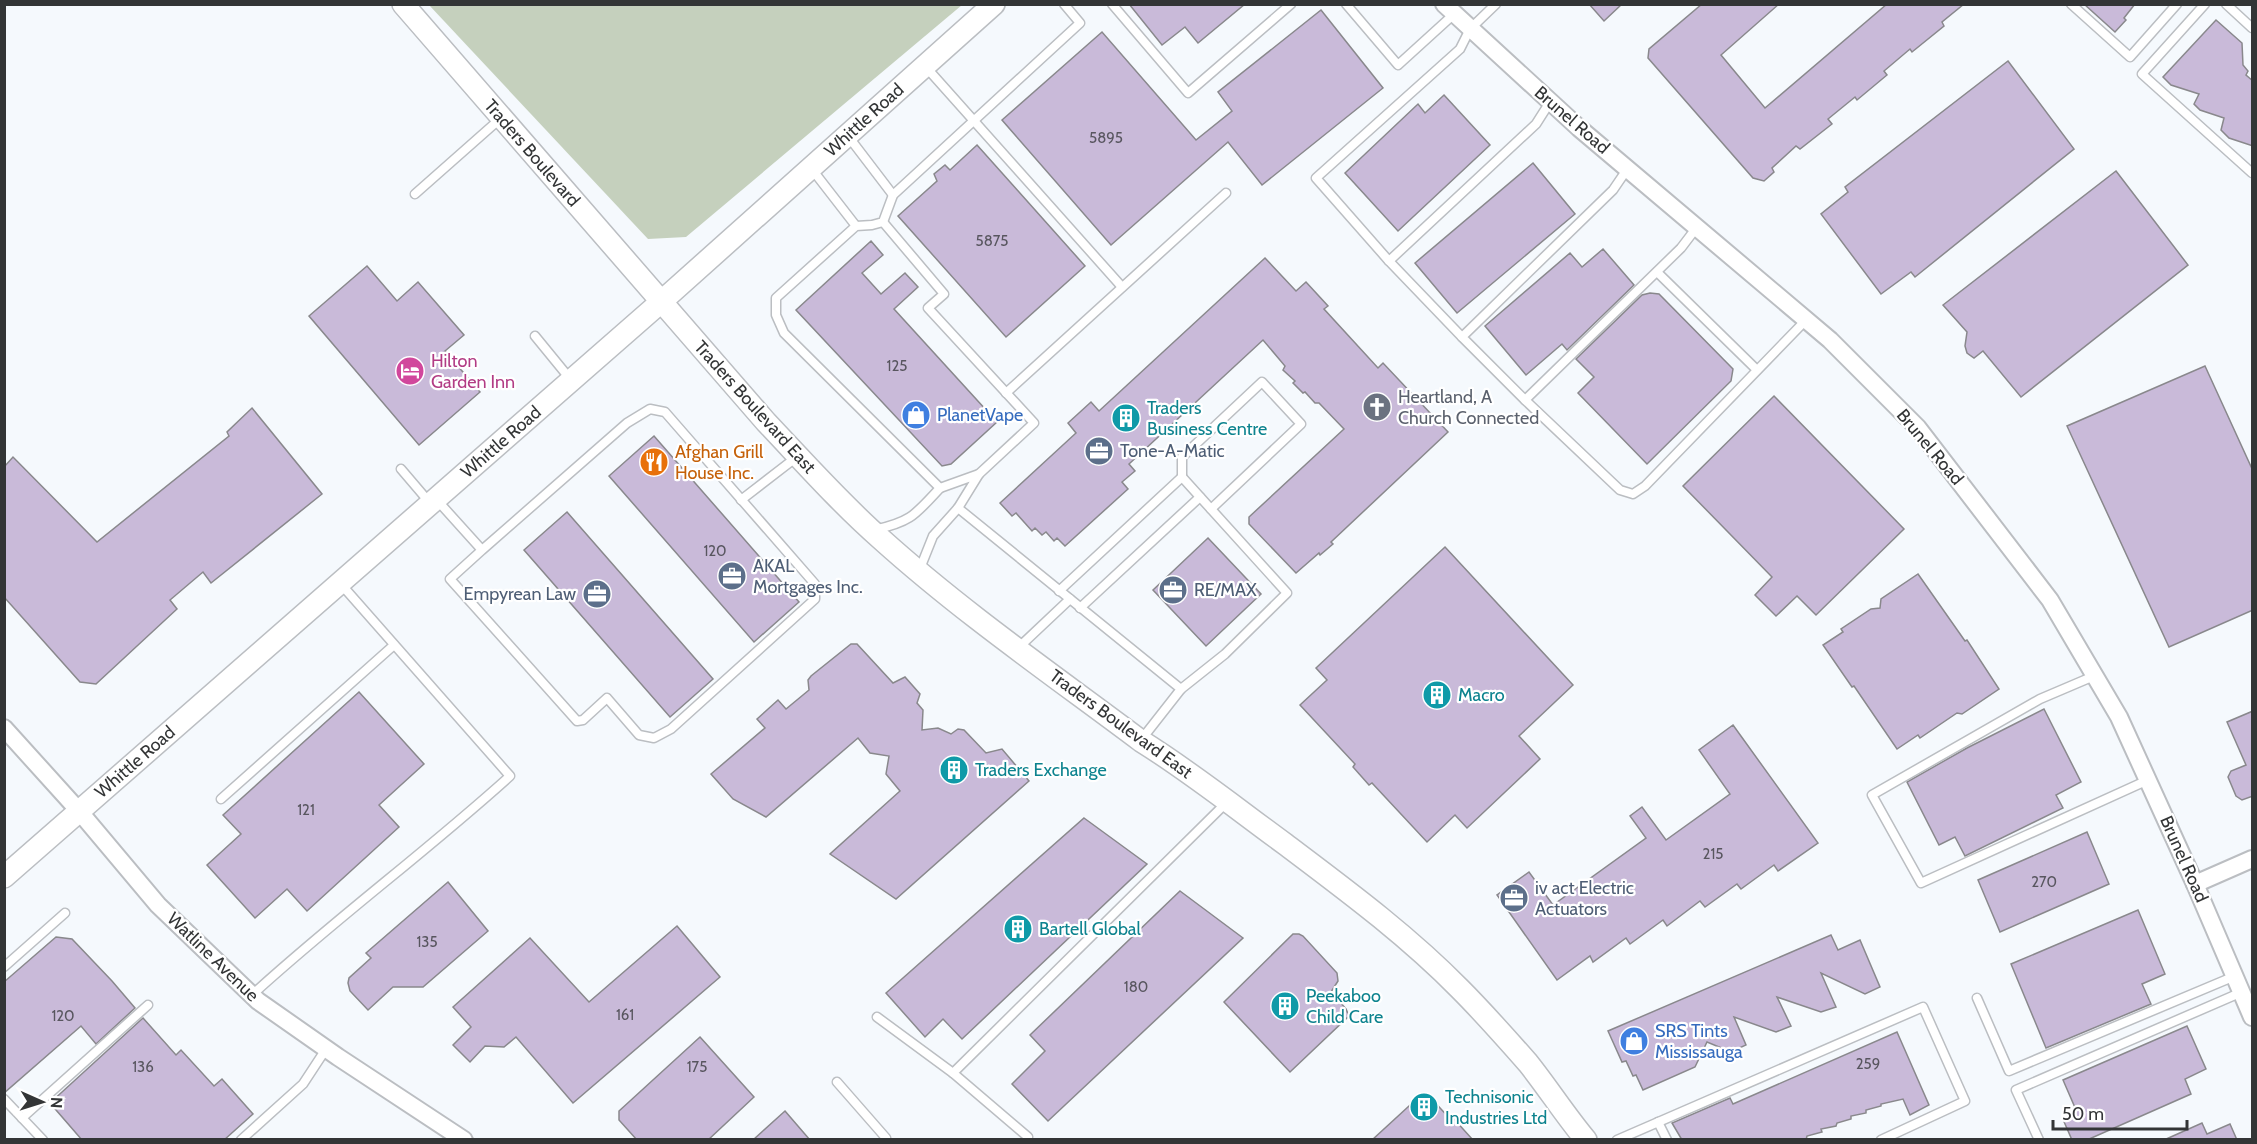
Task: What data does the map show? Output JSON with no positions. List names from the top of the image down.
{
  "streets": {
    "street": [
      "Whittle Road",
      "Brunel Road",
      "Traders Boulevard",
      "Traders Boulevard East",
      "Watline Avenue"
    ]
  },
  "crossings": [
    ["Whittle Road", "Traders Boulevard"],
    ["Whittle Road", "Traders Boulevard East"],
    ["Whittle Road", "Watline Avenue"],
    ["Traders Boulevard", "Traders Boulevard East"]
  ],
  "places": {
    "hotel": ["Hilton Garden Inn"],
    "church": ["Heartland, A Church Connected"],
    "shop": ["PlanetVape", "SRS Tints Mississauga"],
    "building": [
      "Traders Business Centre",
      "Macro",
      "Traders Exchange",
      "Bartell Global",
      "Peekaboo Child Care",
      "Technisonic Industries Ltd"
    ],
    "office": [
      "Tone-A-Matic",
      "AKAL Mortgages Inc.",
      "RE/MAX",
      "Empyrean Law",
      "iv act Electric Actuators"
    ],
    "restaurant": ["Afghan Grill House Inc."]
  },
  "house_numbers": [
    "5895",
    "5875",
    "125",
    "120",
    "121",
    "215",
    "270",
    "135",
    "180",
    "161",
    "120",
    "259",
    "136",
    "175"
  ],
  "scale_bar": "50 m",
  "north": "right"
}
